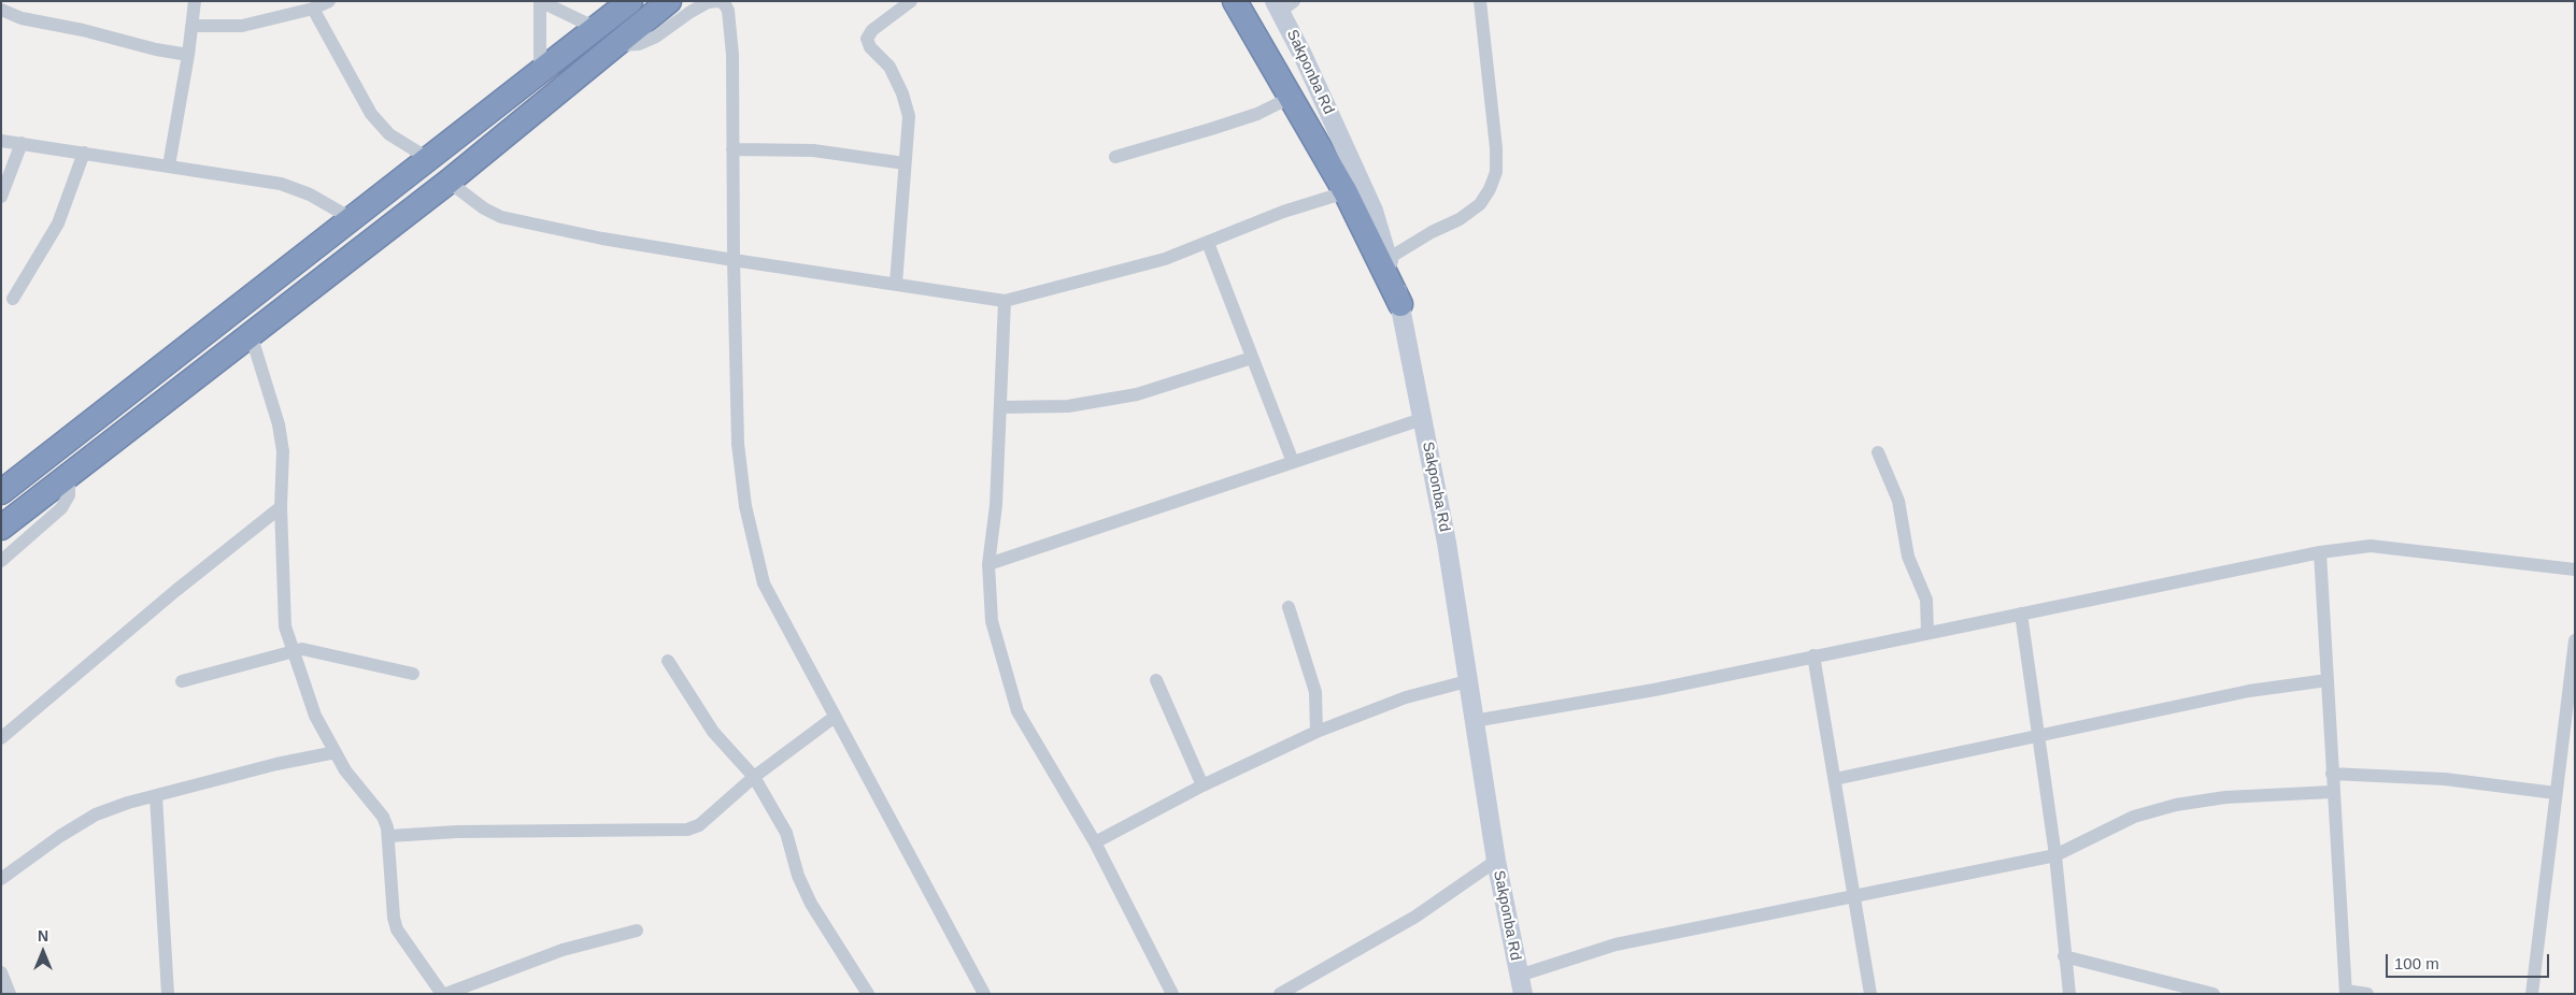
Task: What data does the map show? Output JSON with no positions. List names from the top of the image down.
{
  "streets": {
    "main road": ["Sakponba Rd"]
  },
  "scale_bar": "100 m",
  "north": "top"
}
